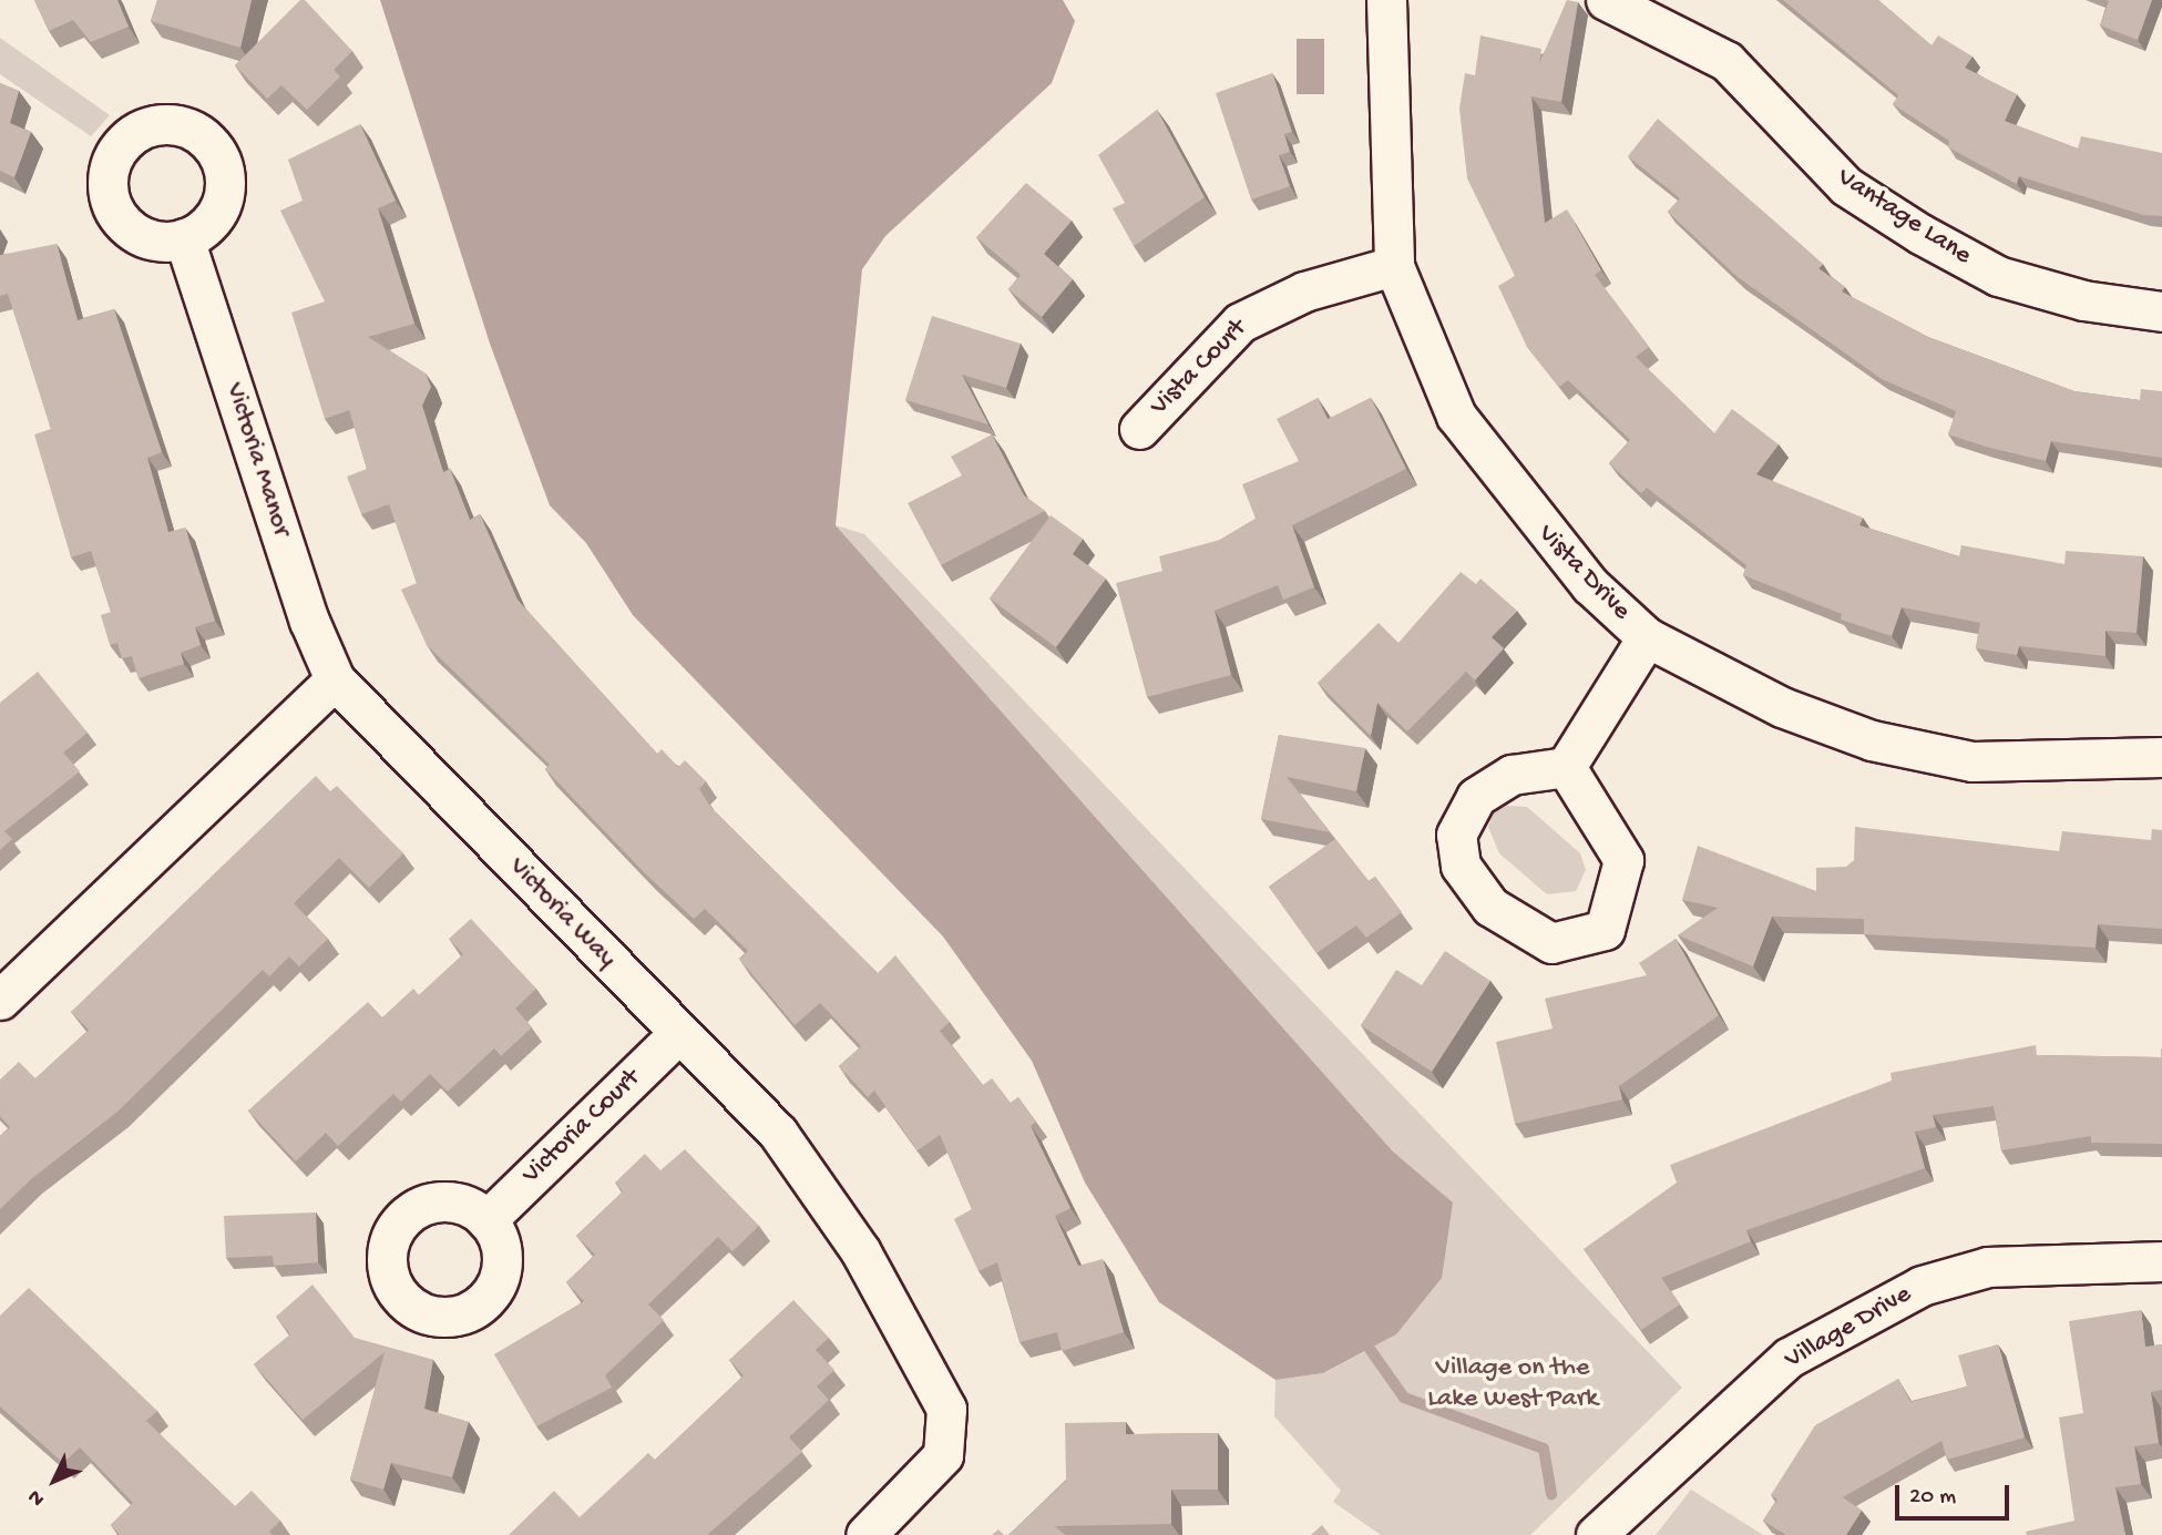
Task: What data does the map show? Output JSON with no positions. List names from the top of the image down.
{
  "streets": {
    "street": [
      "Vantage Lane",
      "Vista Court",
      "Victoria Manor",
      "Vista Drive",
      "Victoria Way",
      "Victoria Court",
      "Village Drive"
    ]
  },
  "crossings": [
    ["Vista Court", "Vista Drive"],
    ["Victoria Manor", "Victoria Way"],
    ["Victoria Way", "Victoria Court"]
  ],
  "parks": ["Village on the Lake West Park"],
  "scale_bar": "20 m",
  "north": "bottom left"
}
